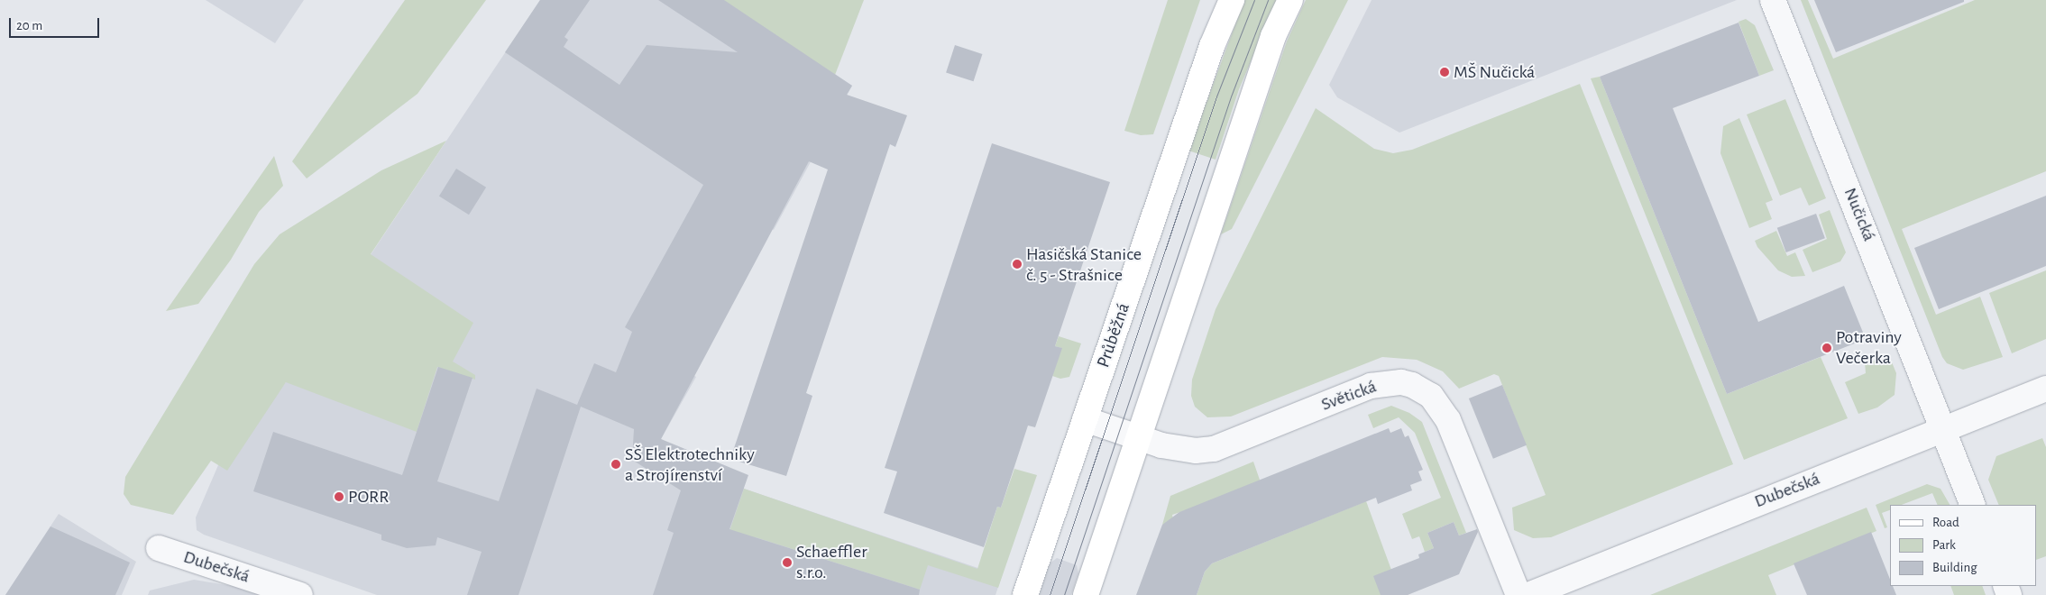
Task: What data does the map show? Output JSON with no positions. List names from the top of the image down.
{
  "streets": {
    "main road": ["Průběžná"],
    "street": ["Nučická", "Světická", "Dubečská"]
  },
  "crossings": [
    ["Nučická", "Dubečská"],
    ["Průběžná", "Světická"]
  ],
  "places": [
    "MŠ Nučická",
    "Hasičská Stanice č. 5 - Strašnice",
    "Potraviny Večerka",
    "SŠ Elektrotechniky a Strojírenství",
    "PORR",
    "Schaeffler s.r.o."
  ],
  "legend": ["Road", "Park", "Building"],
  "scale_bar": "20 m"
}
